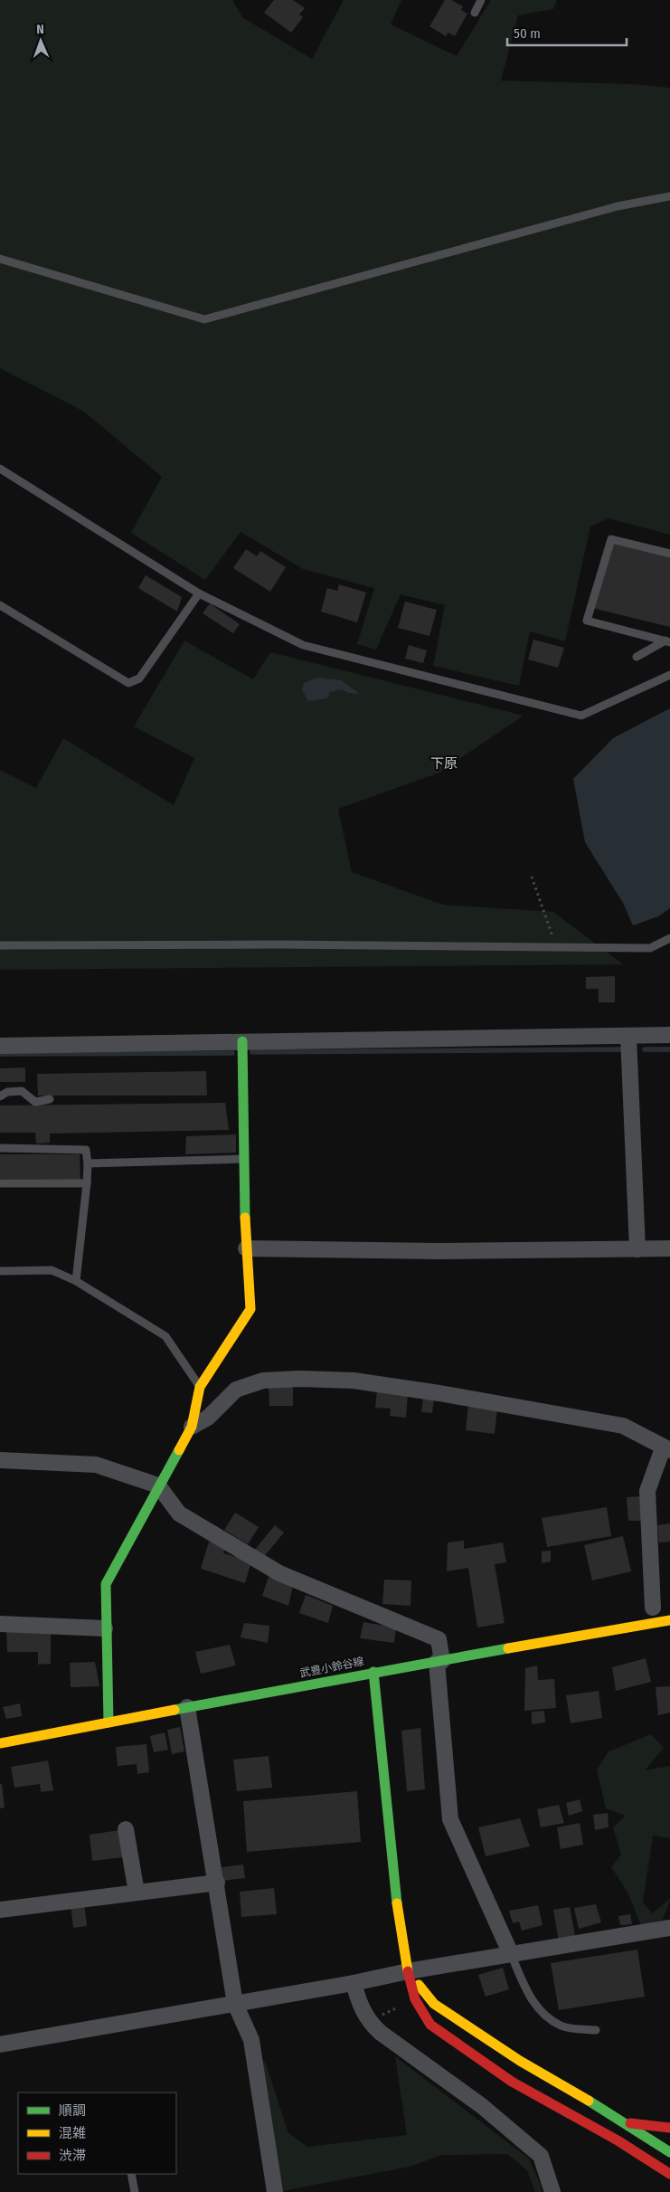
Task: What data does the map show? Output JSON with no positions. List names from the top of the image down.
{
  "streets": {
    "main road": ["武豊小鈴谷線"]
  },
  "districts": ["下原"],
  "legend": ["順調", "混雑", "渋滞"],
  "scale_bar": "50 m",
  "north": "top"
}
